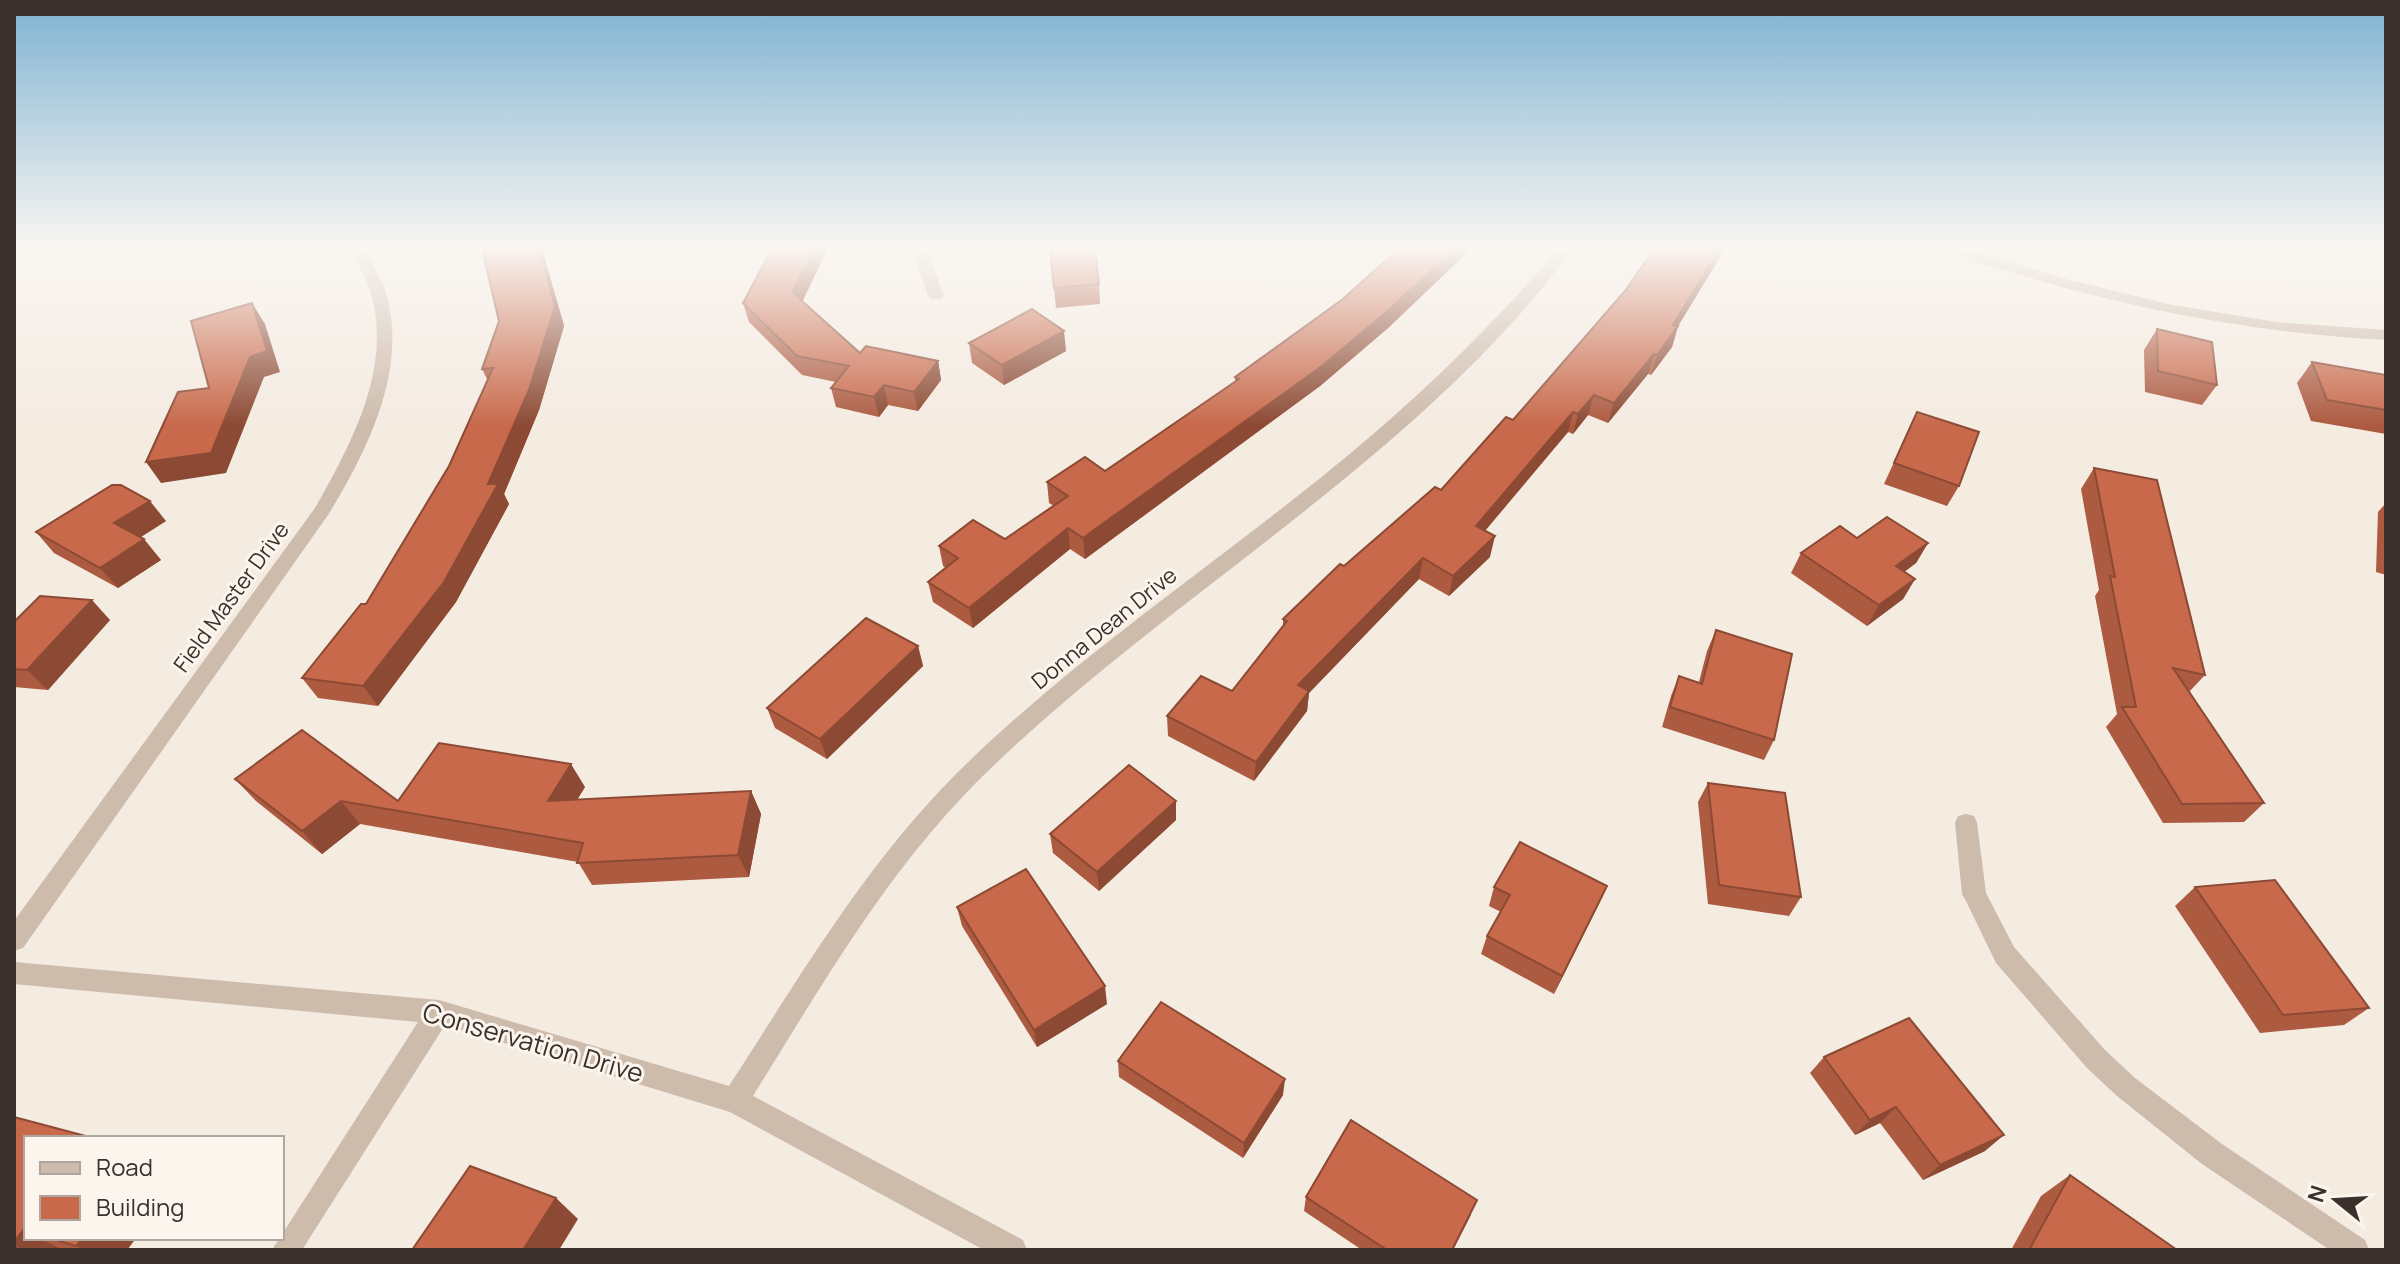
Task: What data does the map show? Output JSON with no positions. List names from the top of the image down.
{
  "streets": {
    "street": ["Field Master Drive", "Donna Dean Drive", "Conservation Drive"]
  },
  "crossings": [
    ["Donna Dean Drive", "Conservation Drive"]
  ],
  "legend": ["Road", "Building"],
  "north": "left"
}
